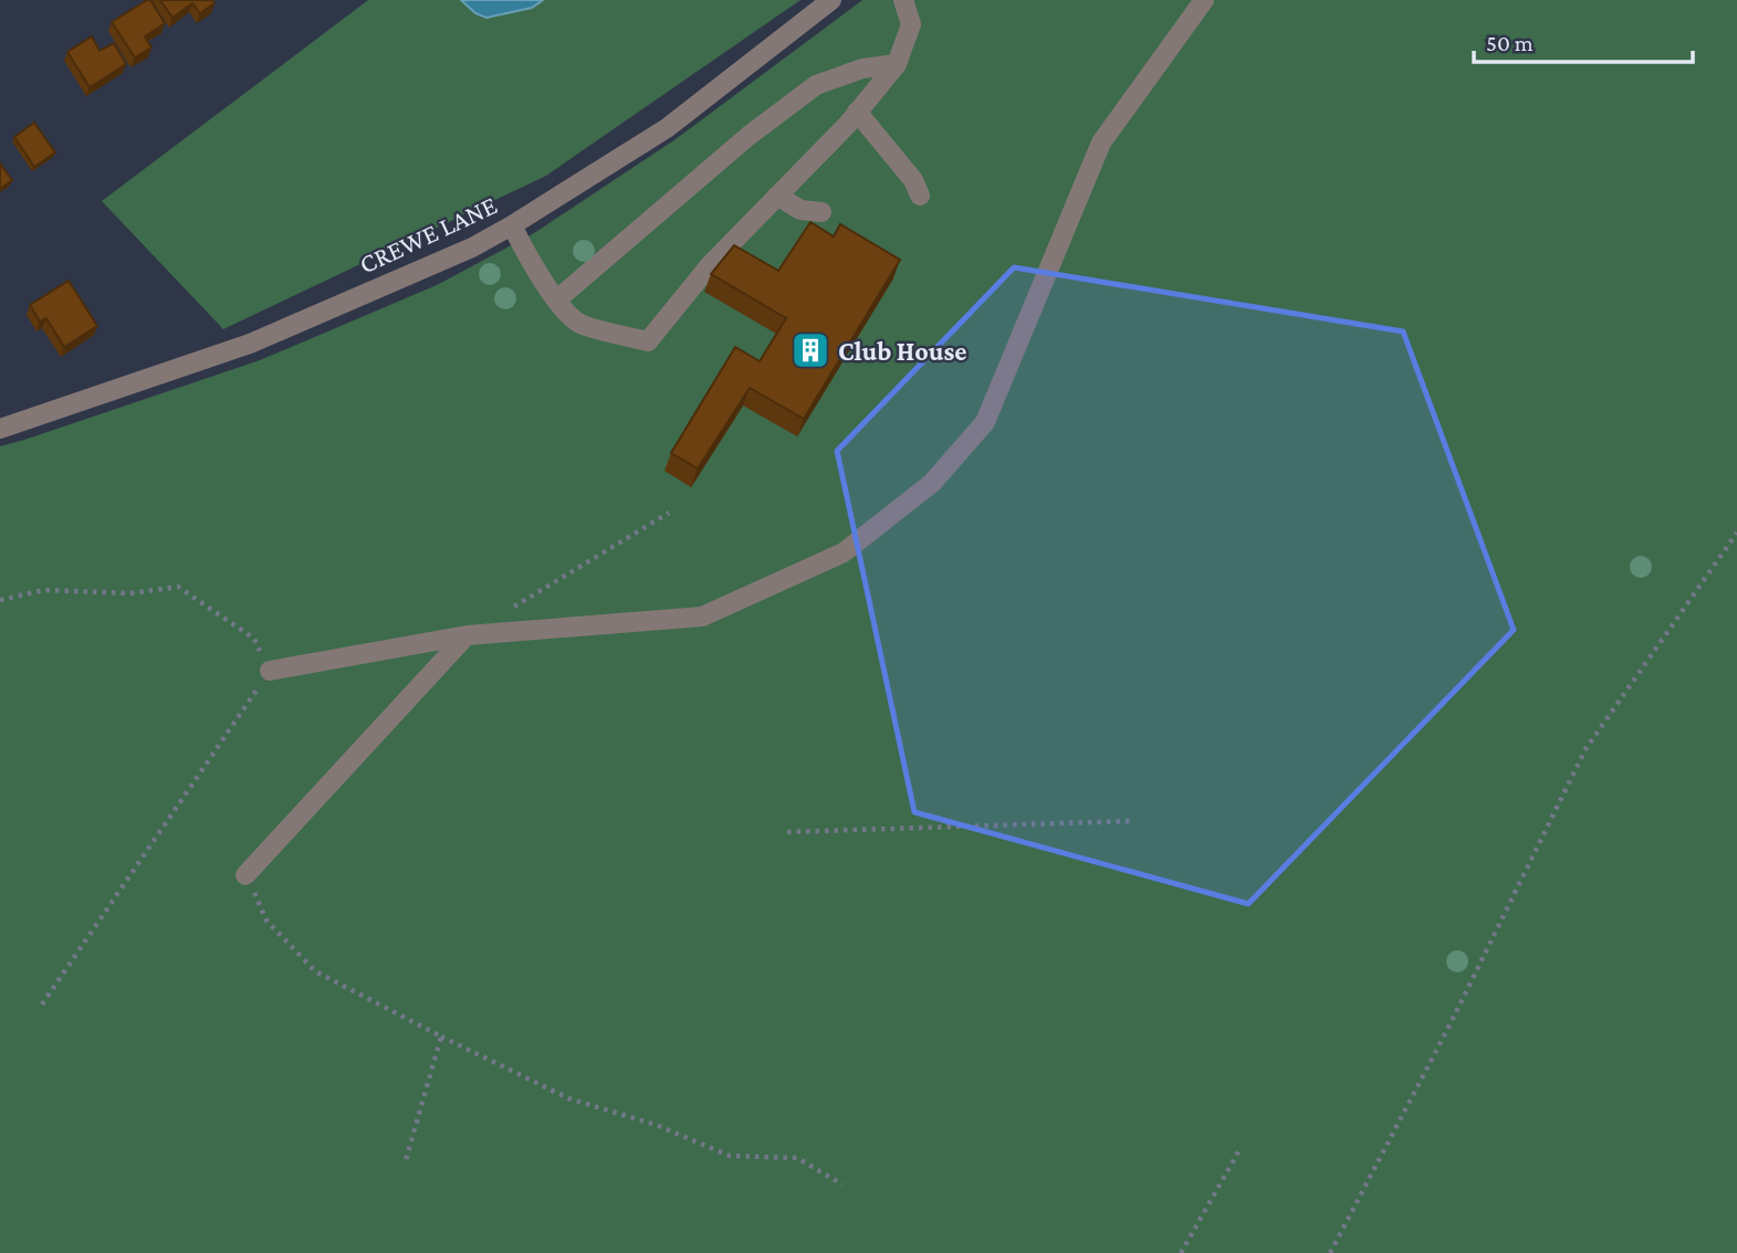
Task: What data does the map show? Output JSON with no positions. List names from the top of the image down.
{
  "streets": {
    "street": ["CREWE LANE"]
  },
  "places": {
    "building": ["Club House"]
  },
  "scale_bar": "50 m"
}
